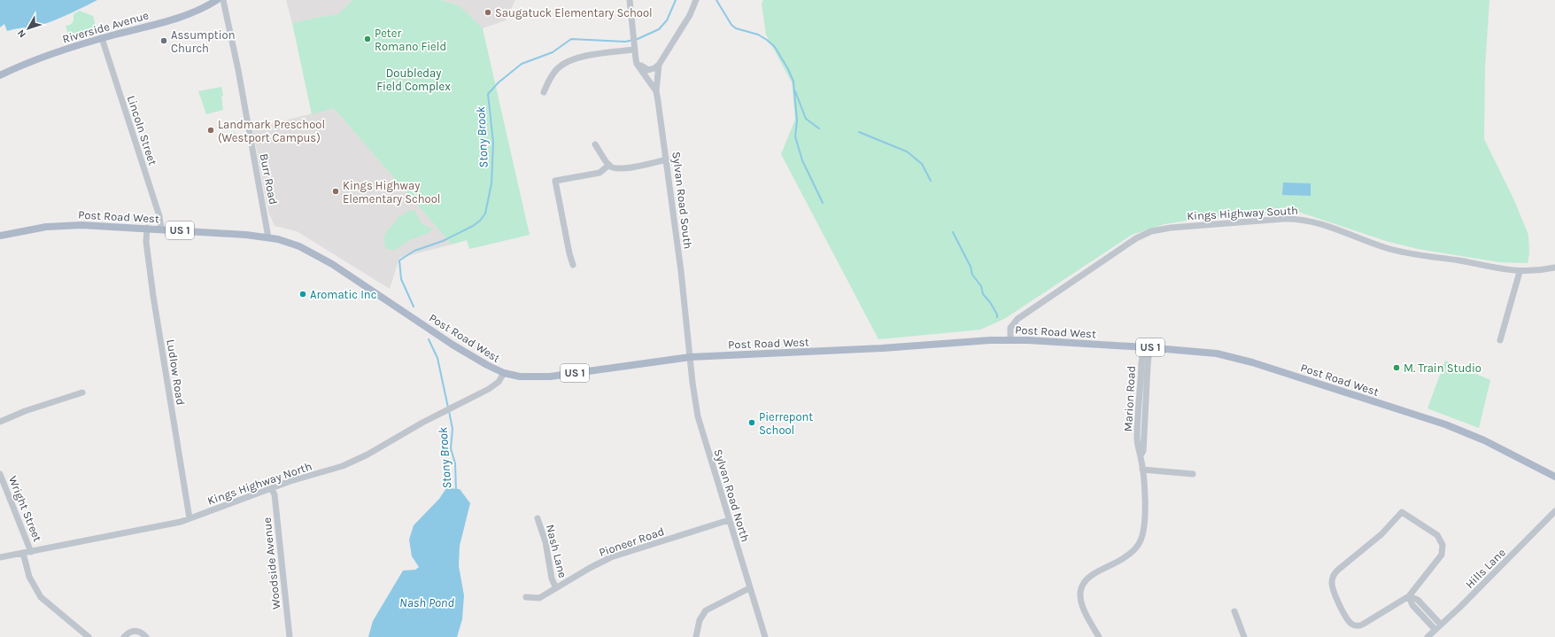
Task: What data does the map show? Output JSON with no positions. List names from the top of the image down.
{
  "streets": {
    "main road": ["Riverside Avenue", "Post Road West", "US 1"],
    "street": [
      "Lincoln Street",
      "Burr Road",
      "Sylvan Road South",
      "Kings Highway South",
      "Ludlow Road",
      "Marion Road",
      "Kings Highway North",
      "Sylvan Road North",
      "Wright Street",
      "Pioneer Road",
      "Nash Lane",
      "Woodside Avenue",
      "Hills Lane"
    ]
  },
  "crossings": [
    ["Riverside Avenue", "Lincoln Street"],
    ["Lincoln Street", "Post Road West"],
    ["Burr Road", "Post Road West"],
    ["Sylvan Road South", "Post Road West"],
    ["Sylvan Road South", "Sylvan Road North"],
    ["Kings Highway South", "Post Road West"],
    ["Post Road West", "Ludlow Road"],
    ["Post Road West", "Marion Road"],
    ["Post Road West", "Kings Highway North"],
    ["Post Road West", "Sylvan Road North"],
    ["Ludlow Road", "Kings Highway North"],
    ["Kings Highway North", "Wright Street"],
    ["Kings Highway North", "Woodside Avenue"],
    ["Sylvan Road North", "Pioneer Road"],
    ["Pioneer Road", "Nash Lane"]
  ],
  "water": ["Stony Brook", "Nash Pond"],
  "parks": ["Doubleday Field Complex"],
  "places": [
    "Saugatuck Elementary School",
    "Peter Romano Field",
    "Assumption Church",
    "Landmark Preschool (Westport Campus)",
    "Kings Highway Elementary School",
    "Aromatic Inc",
    "M. Train Studio",
    "Pierrepont School"
  ],
  "north": "bottom left"
}
